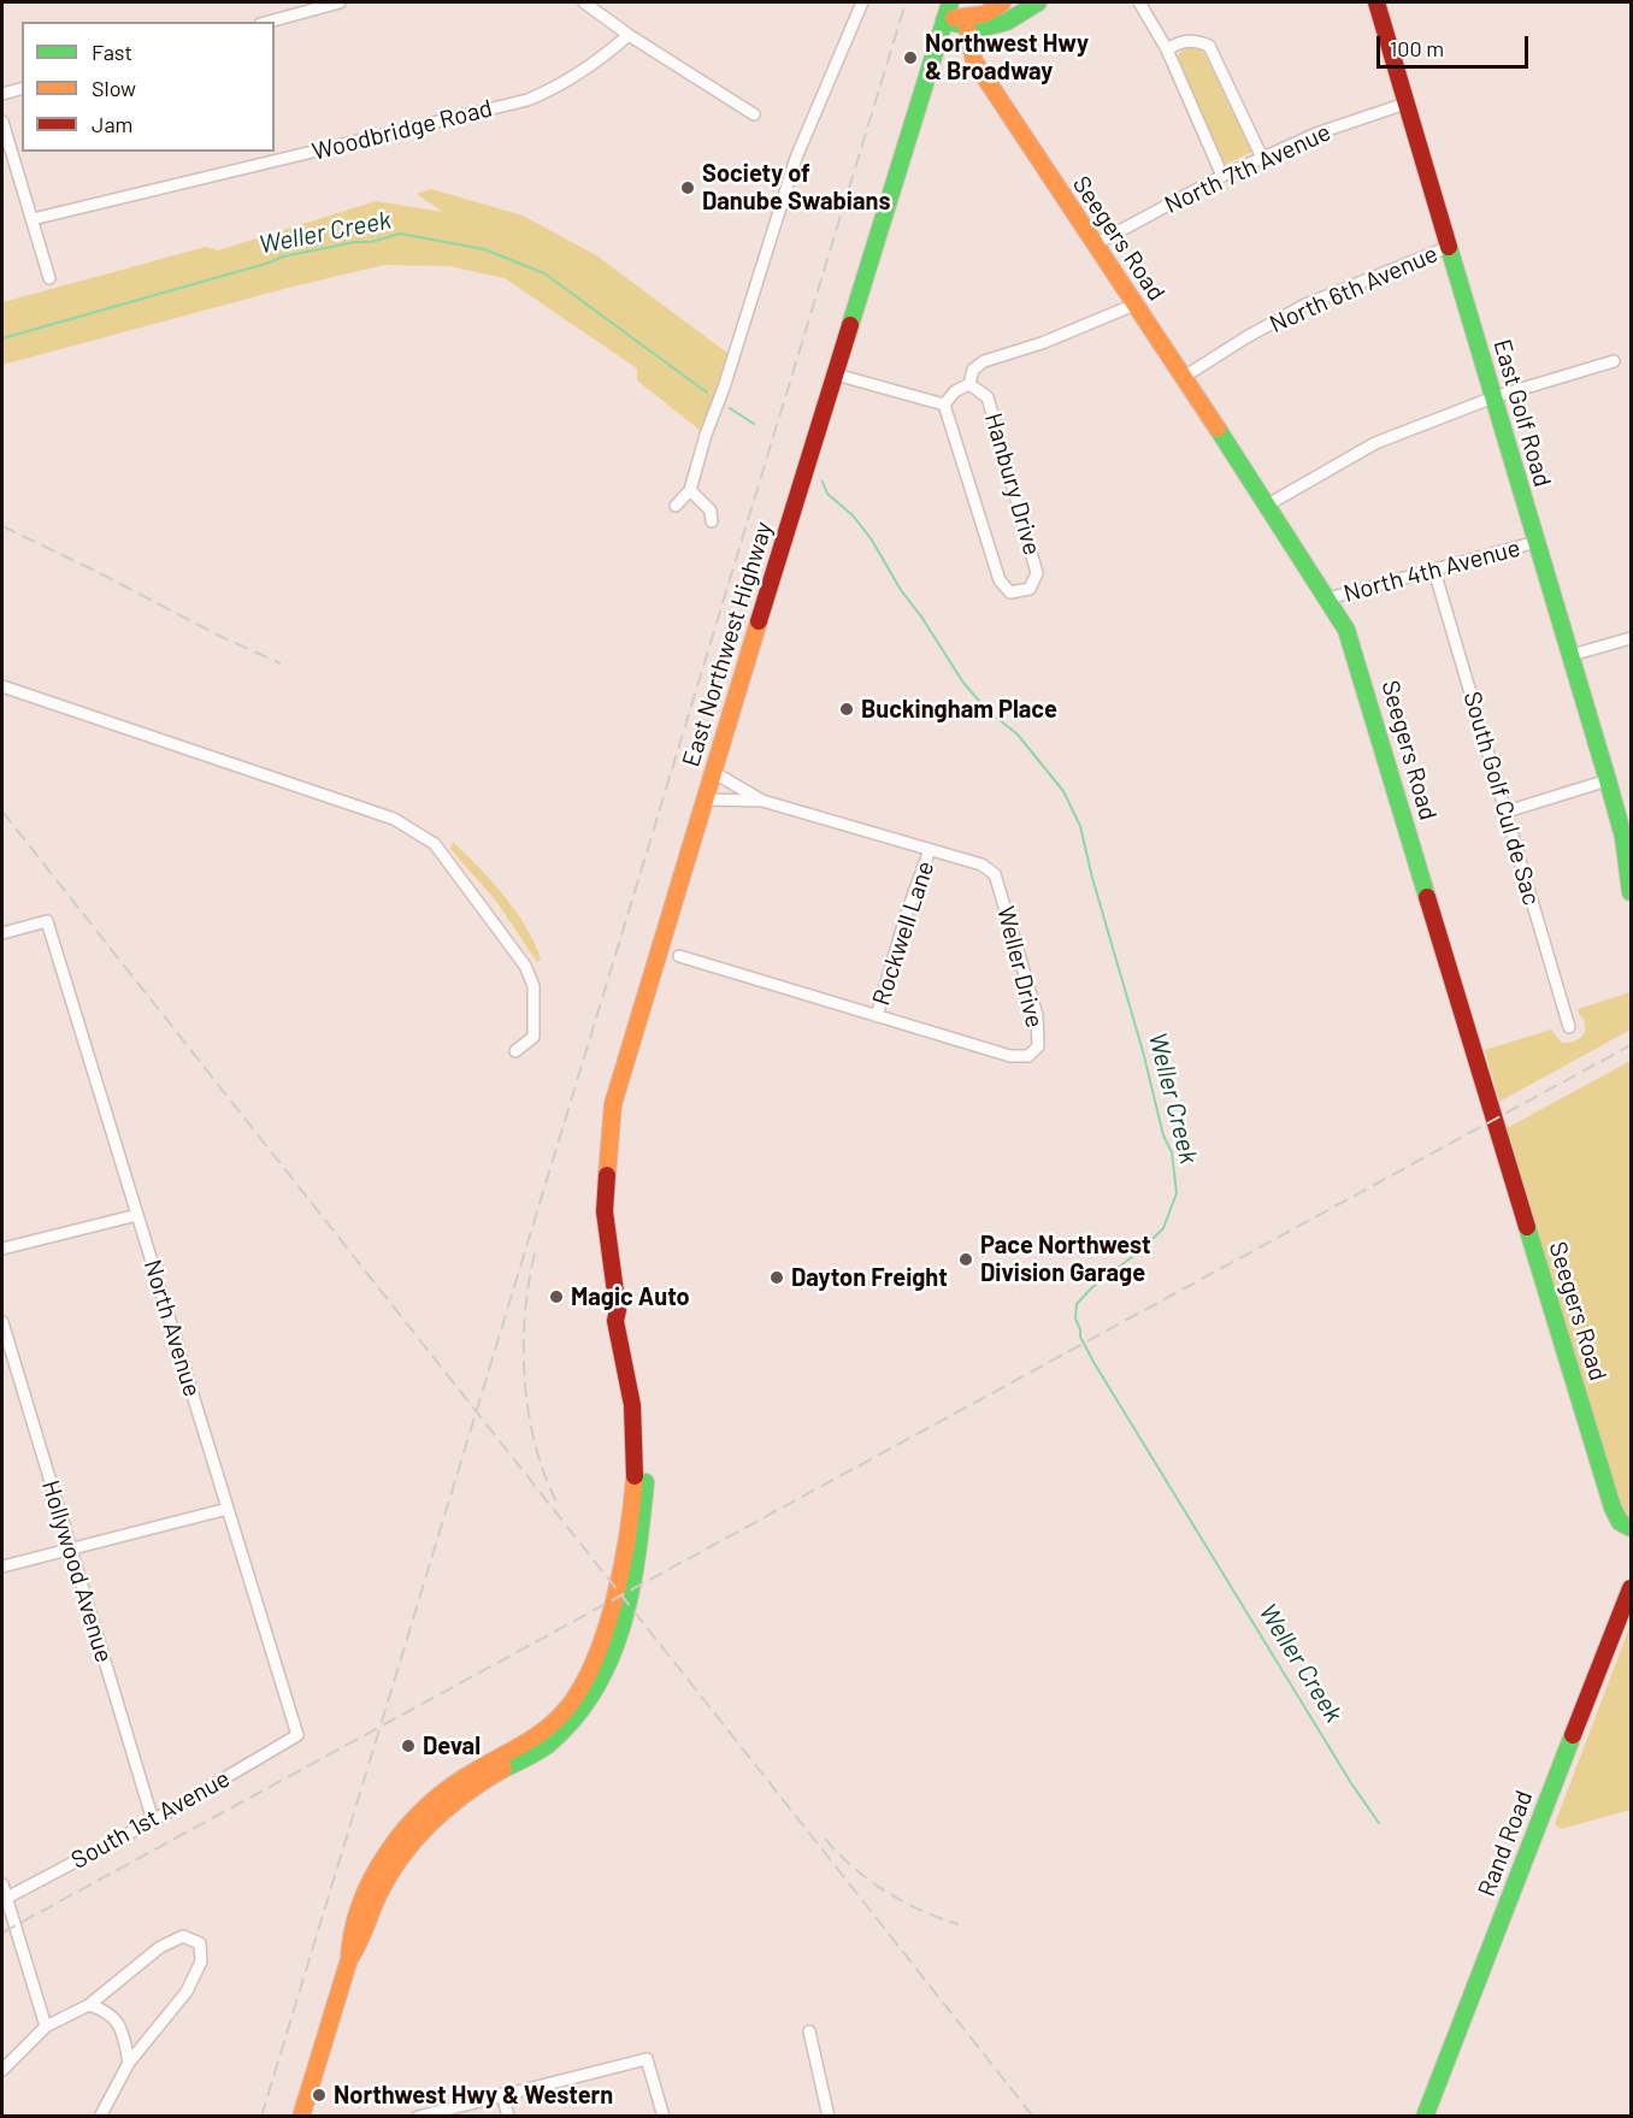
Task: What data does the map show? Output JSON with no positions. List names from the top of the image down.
{
  "streets": {
    "main road": [
      "Seegers Road",
      "East Golf Road",
      "East Northwest Highway",
      "Rand Road"
    ],
    "street": [
      "Woodbridge Road",
      "North 7th Avenue",
      "North 6th Avenue",
      "Hanbury Drive",
      "North 4th Avenue",
      "South Golf Cul de Sac",
      "Rockwell Lane",
      "Weller Drive",
      "North Avenue",
      "Hollywood Avenue",
      "South 1st Avenue"
    ]
  },
  "crossings": [
    ["North 7th Avenue", "Seegers Road"],
    ["North 7th Avenue", "East Golf Road"],
    ["Seegers Road", "North 6th Avenue"],
    ["Seegers Road", "Hanbury Drive"],
    ["Seegers Road", "North 4th Avenue"],
    ["North 6th Avenue", "East Golf Road"],
    ["East Golf Road", "North 4th Avenue"],
    ["North 4th Avenue", "South Golf Cul de Sac"],
    ["Rockwell Lane", "Weller Drive"],
    ["North Avenue", "South 1st Avenue"],
    ["Hollywood Avenue", "South 1st Avenue"]
  ],
  "water": ["Weller Creek"],
  "places": [
    "Northwest Hwy & Broadway",
    "Society of Danube Swabians",
    "Buckingham Place",
    "Pace Northwest Division Garage",
    "Dayton Freight",
    "Magic Auto",
    "Deval",
    "Northwest Hwy & Western"
  ],
  "legend": ["Fast", "Slow", "Jam"],
  "scale_bar": "100 m"
}
